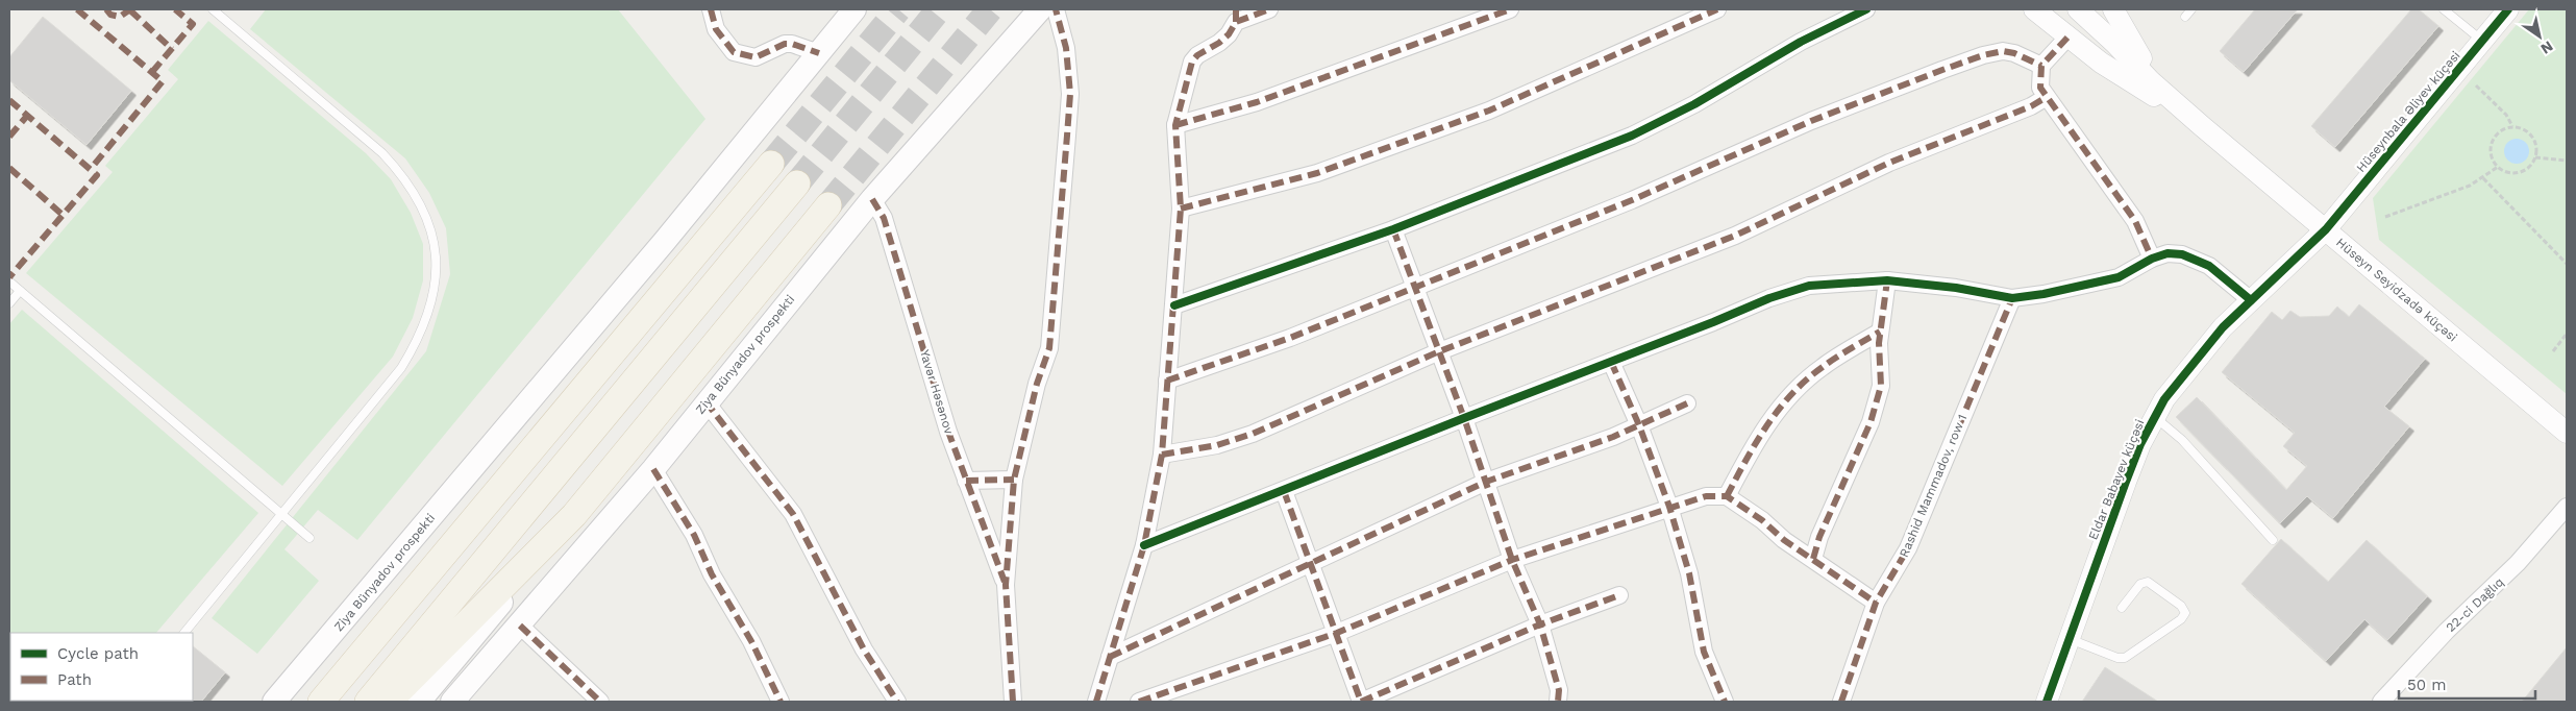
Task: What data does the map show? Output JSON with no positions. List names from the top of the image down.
{
  "streets": {
    "main road": ["Ziya Bünyadov prospekti"],
    "street": [
      "Hüseynbala Əliyev küçəsi",
      "Hüseyn Seyidzadə küçəsi",
      "Yavər Həsənov",
      "Eldar Babayev küçəsi",
      "Rashid Mammadov, row 1",
      "22-ci Dağlıq"
    ]
  },
  "crossings": [
    ["Hüseynbala Əliyev küçəsi", "Hüseyn Seyidzadə küçəsi"],
    ["Hüseynbala Əliyev küçəsi", "Eldar Babayev küçəsi"],
    ["Hüseyn Seyidzadə küçəsi", "Eldar Babayev küçəsi"],
    ["Ziya Bünyadov prospekti", "Yavər Həsənov"]
  ],
  "legend": ["Cycle path", "Path"],
  "scale_bar": "50 m",
  "north": "bottom right"
}
